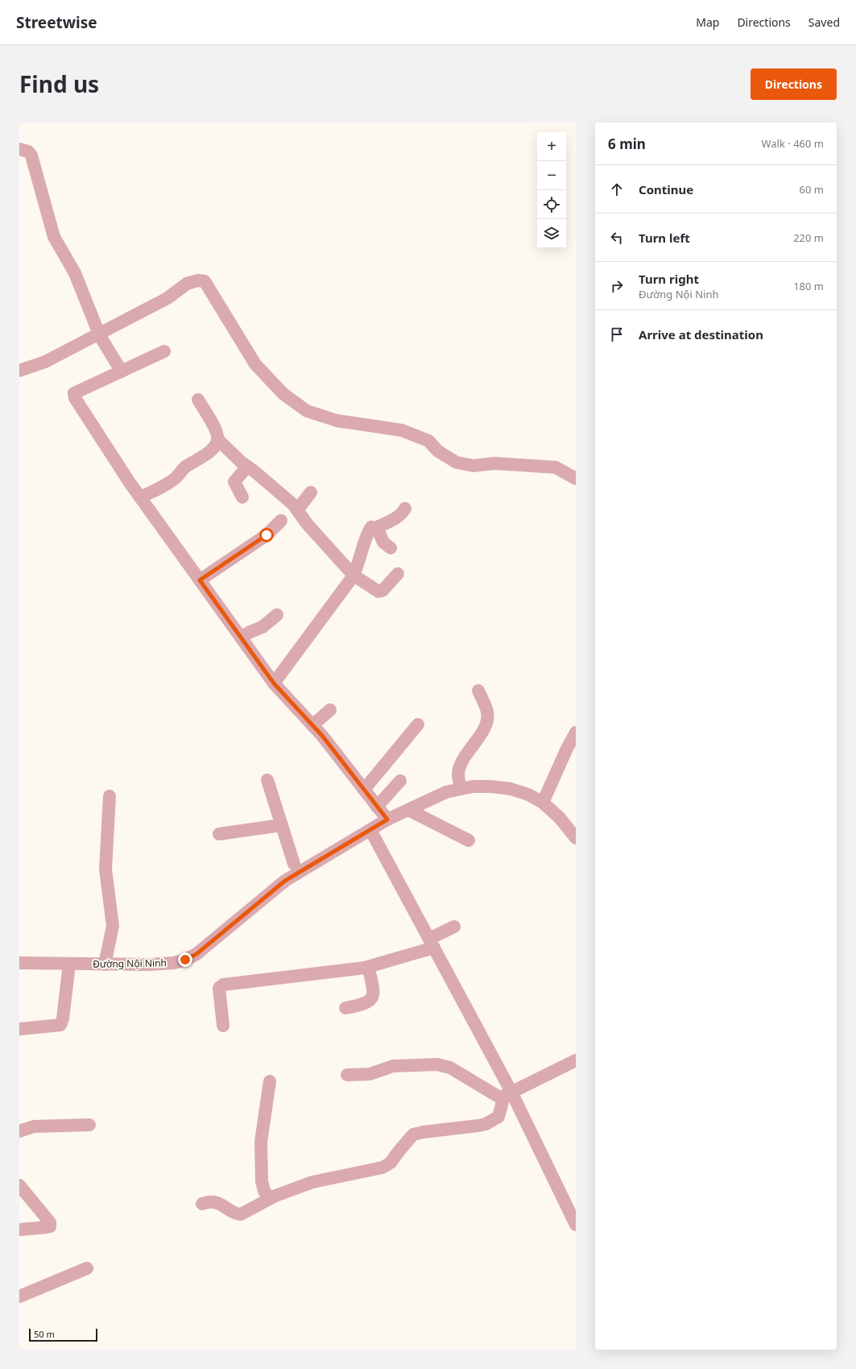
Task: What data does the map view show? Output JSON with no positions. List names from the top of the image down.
{
  "streets": {
    "street": ["Đường Nội Ninh"]
  },
  "scale_bar": "50 m",
  "page": {
    "header": "Streetwise",
    "nav": ["Map", "Directions", "Saved"],
    "title": "Find us",
    "buttons": "Directions",
    "heading": ["6 min", "Walk · 460 m"],
    "map_buttons": ["+", "−"],
    "list": [
      ["Continue", "60 m"],
      ["Turn left", "220 m"],
      ["Turn right", "Đường Nội Ninh", "180 m"],
      "Arrive at destination"
    ],
    "scale": "50 m"
  }
}
